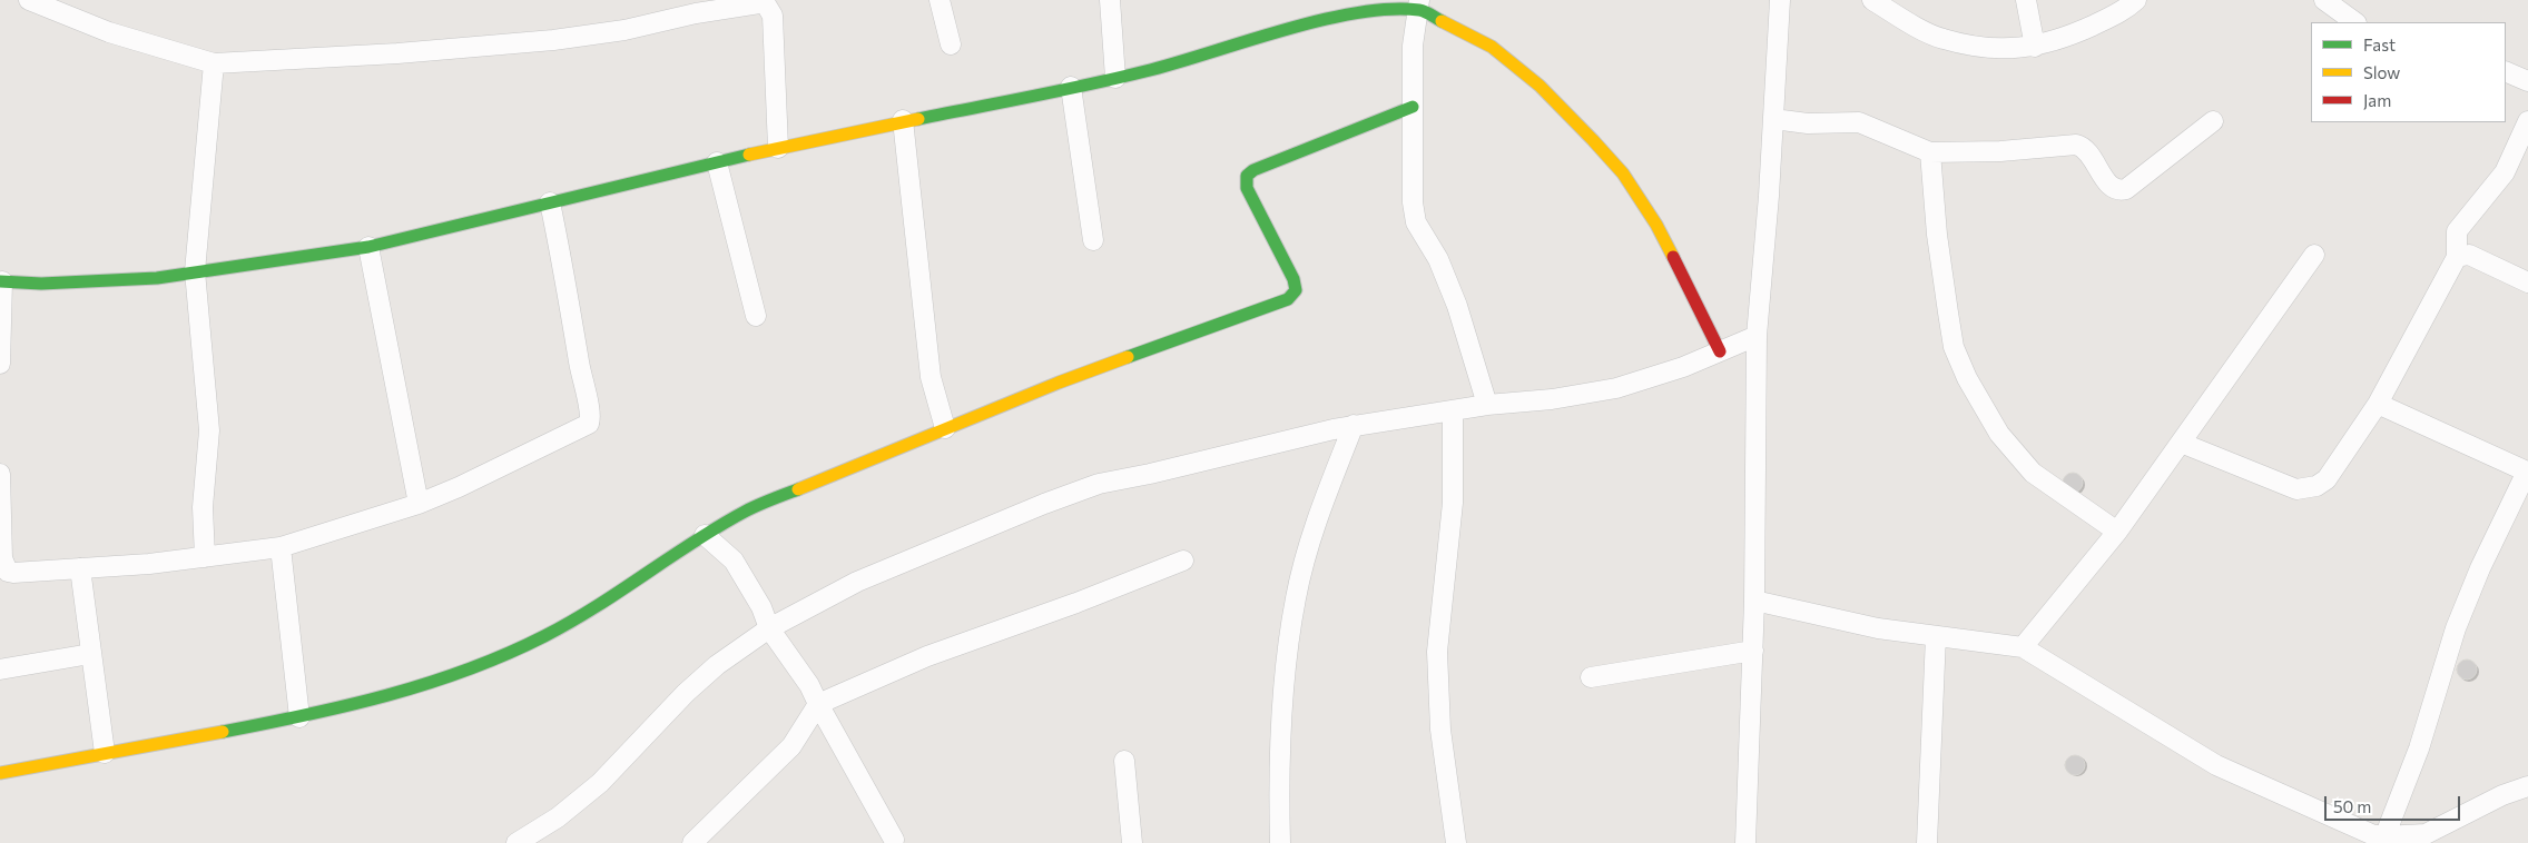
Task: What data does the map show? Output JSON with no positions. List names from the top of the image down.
{
  "legend": ["Fast", "Slow", "Jam"],
  "scale_bar": "50 m"
}
